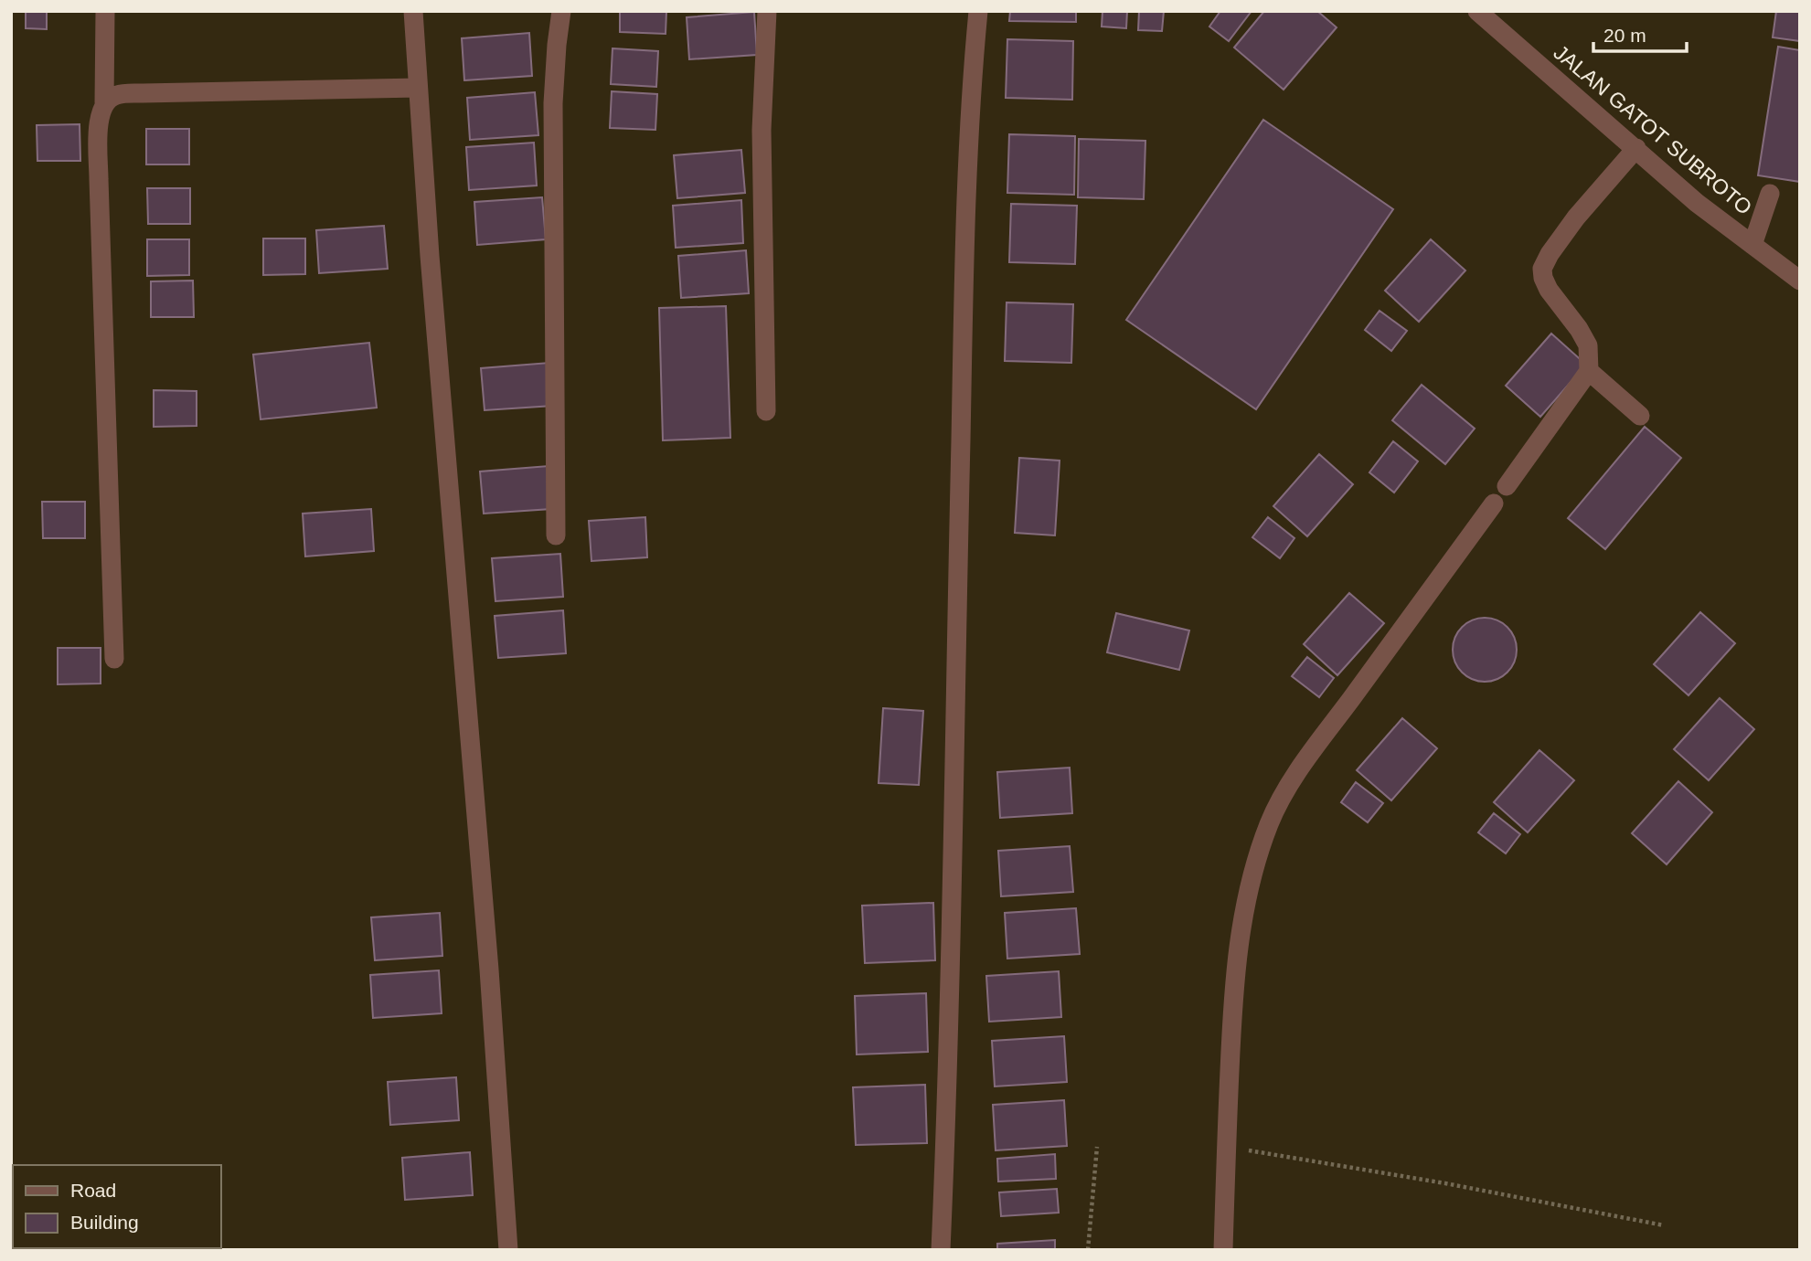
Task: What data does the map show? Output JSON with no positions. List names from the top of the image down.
{
  "streets": {
    "street": ["JALAN GATOT SUBROTO"]
  },
  "legend": ["Road", "Building"],
  "scale_bar": "20 m"
}
